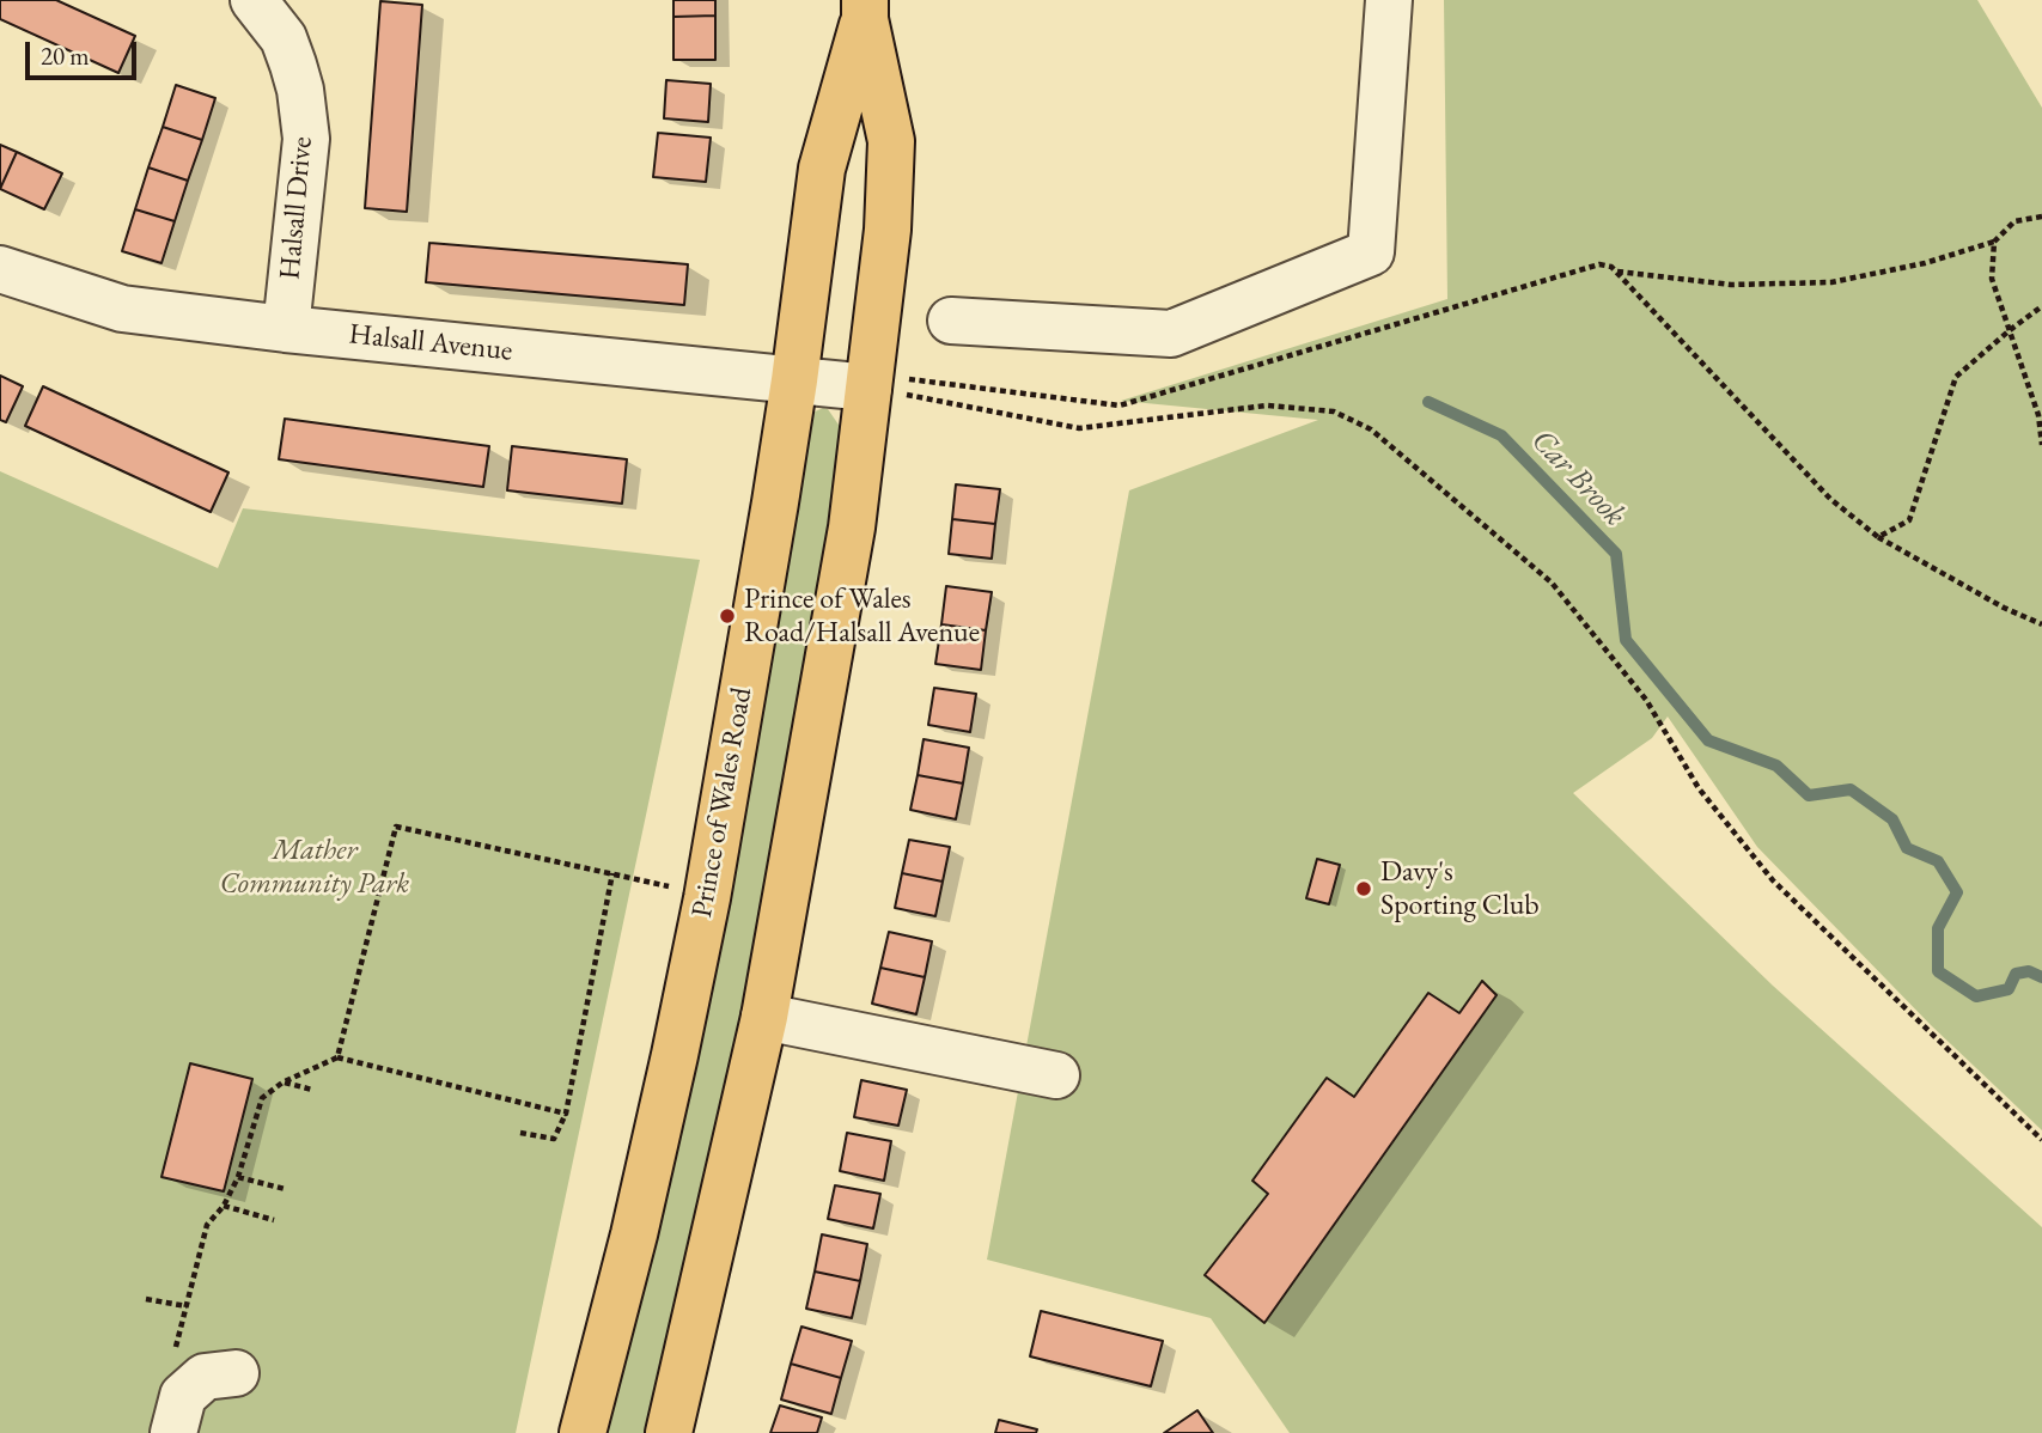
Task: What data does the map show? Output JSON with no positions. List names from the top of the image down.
{
  "streets": {
    "highway": ["Prince of Wales Road"],
    "street": ["Halsall Drive", "Halsall Avenue"]
  },
  "crossings": [
    ["Halsall Drive", "Halsall Avenue"],
    ["Halsall Avenue", "Prince of Wales Road"]
  ],
  "water": ["Car Brook"],
  "parks": ["Mather Community Park"],
  "places": ["Prince of Wales Road/Halsall Avenue", "Davy's Sporting Club"],
  "scale_bar": "20 m"
}
